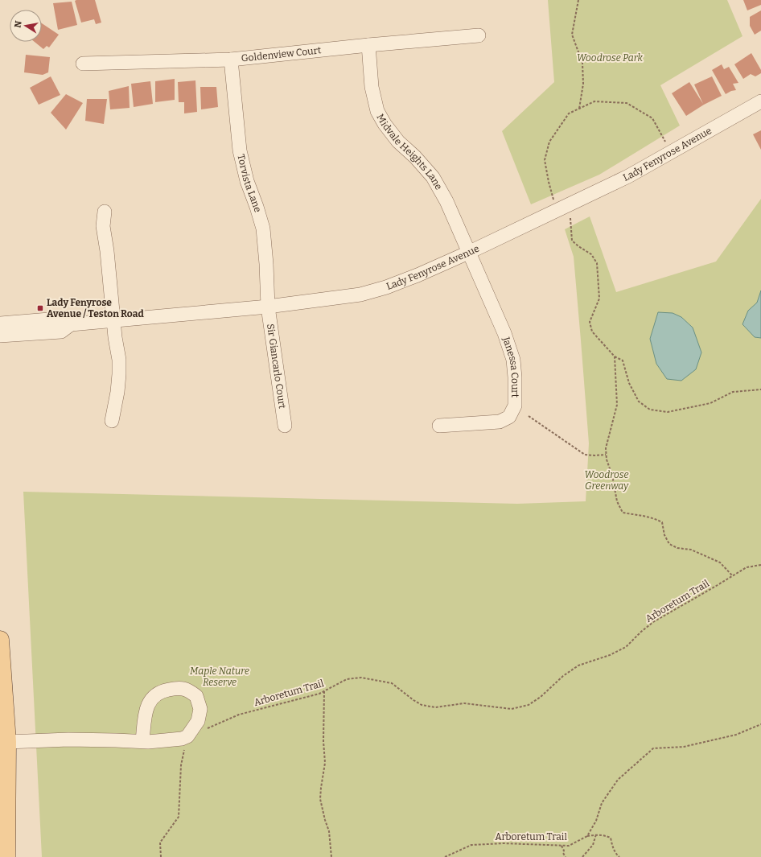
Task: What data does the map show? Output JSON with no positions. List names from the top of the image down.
{
  "streets": {
    "street": [
      "Goldenview Court",
      "Midvale Heights Lane",
      "Lady Fenyrose Avenue",
      "Torvista Lane",
      "Sir Giancarlo Court",
      "Janessa Court"
    ],
    "path": ["Arboretum Trail"]
  },
  "crossings": [
    ["Goldenview Court", "Midvale Heights Lane"],
    ["Goldenview Court", "Torvista Lane"],
    ["Midvale Heights Lane", "Lady Fenyrose Avenue"],
    ["Midvale Heights Lane", "Janessa Court"],
    ["Lady Fenyrose Avenue", "Torvista Lane"],
    ["Lady Fenyrose Avenue", "Sir Giancarlo Court"],
    ["Lady Fenyrose Avenue", "Janessa Court"],
    ["Torvista Lane", "Sir Giancarlo Court"]
  ],
  "parks": ["Woodrose Park", "Woodrose Greenway", "Maple Nature Reserve"],
  "places": {
    "transit": ["Lady Fenyrose Avenue / Teston Road"]
  },
  "north": "left"
}
